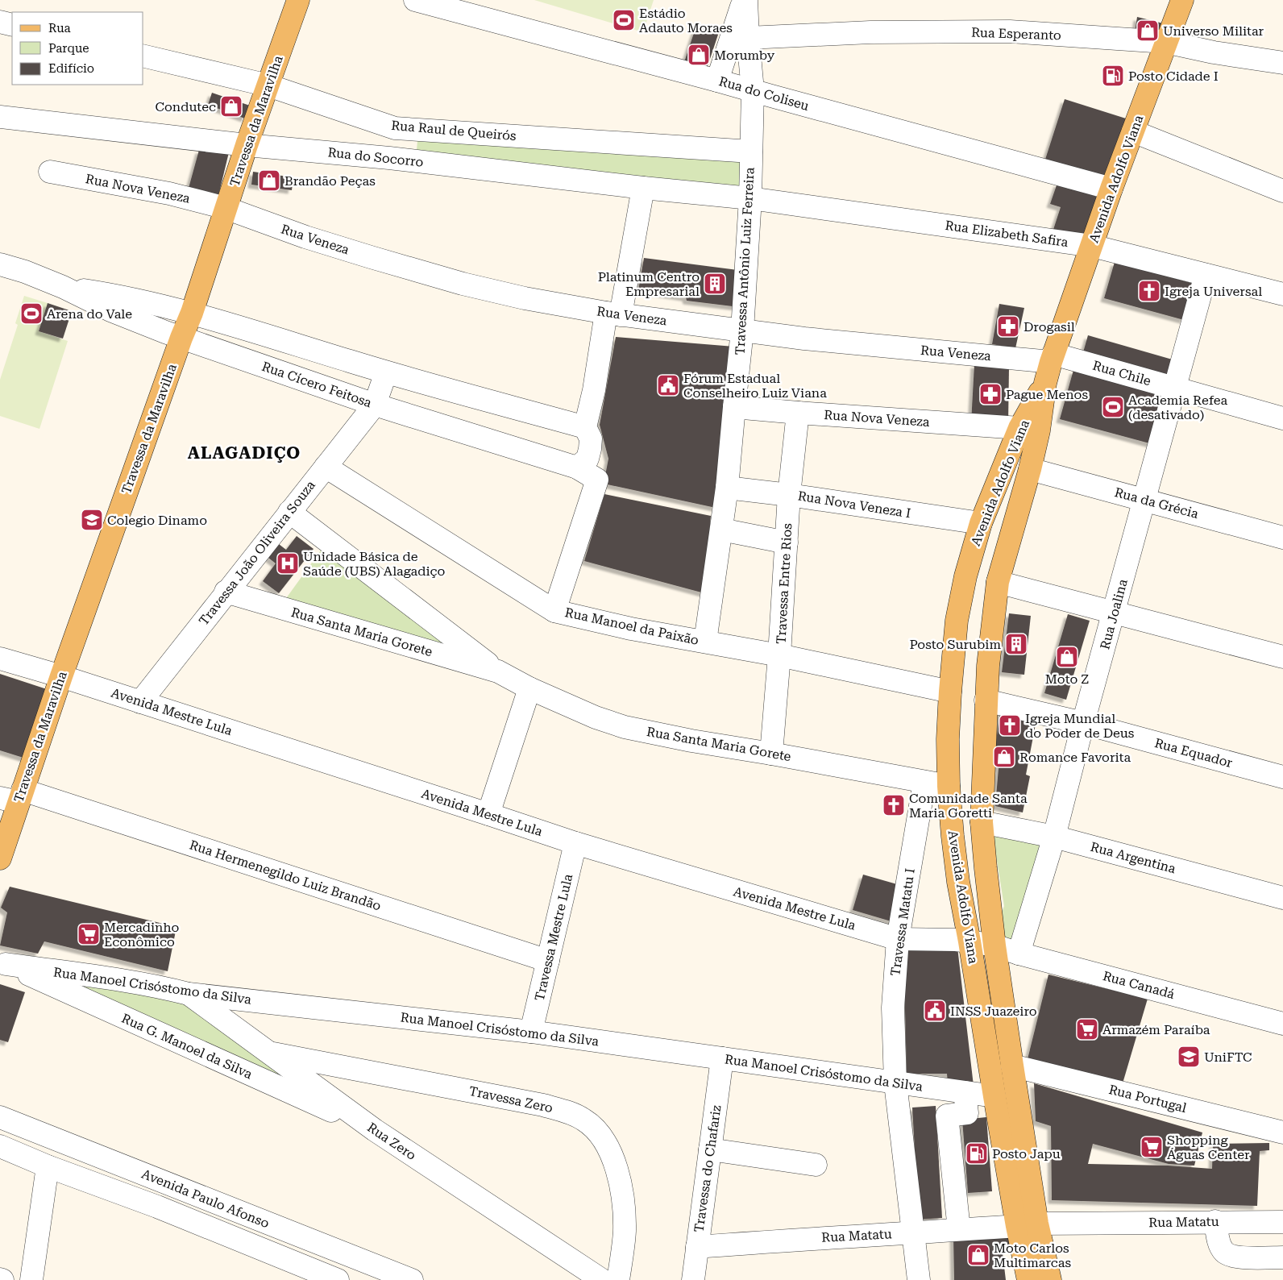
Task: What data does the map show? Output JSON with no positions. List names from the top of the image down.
{
  "streets": {
    "main road": ["Travessa da Maravilha", "Avenida Adolfo Viana"],
    "street": [
      "Rua Esperanto",
      "Rua do Coliseu",
      "Rua Raul de Queirós",
      "Rua do Socorro",
      "Rua Nova Veneza",
      "Rua Elizabeth Safira",
      "Rua Veneza",
      "Travessa Antônio Luiz Ferreira",
      "Rua Chile",
      "Rua Cícero Feitosa",
      "Rua da Grécia",
      "Rua Nova Veneza I",
      "Travessa João Oliveira Souza",
      "Travessa Entre Rios",
      "Rua Joalina",
      "Rua Manoel da Paixão",
      "Rua Santa Maria Gorete",
      "Avenida Mestre Lula",
      "Rua Equador",
      "Rua Argentina",
      "Rua Hermenegildo Luiz Brandão",
      "Travessa Matatu I",
      "Travessa Mestre Lula",
      "Rua Canadá",
      "Rua Manoel Crisóstomo da Silva",
      "Rua G. Manoel da Silva",
      "Rua Portugal",
      "Travessa Zero",
      "Rua Zero",
      "Travessa do Chafariz",
      "Avenida Paulo Afonso",
      "Rua Matatu"
    ]
  },
  "crossings": [
    ["Rua Esperanto", "Avenida Adolfo Viana"],
    ["Rua Esperanto", "Travessa Antônio Luiz Ferreira"],
    ["Rua do Coliseu", "Avenida Adolfo Viana"],
    ["Rua do Coliseu", "Travessa Antônio Luiz Ferreira"],
    ["Travessa da Maravilha", "Rua Raul de Queirós"],
    ["Travessa da Maravilha", "Rua do Socorro"],
    ["Travessa da Maravilha", "Rua Nova Veneza"],
    ["Travessa da Maravilha", "Rua Veneza"],
    ["Travessa da Maravilha", "Rua Cícero Feitosa"],
    ["Travessa da Maravilha", "Avenida Mestre Lula"],
    ["Travessa da Maravilha", "Rua Hermenegildo Luiz Brandão"],
    ["Rua Raul de Queirós", "Travessa Antônio Luiz Ferreira"],
    ["Rua do Socorro", "Rua Elizabeth Safira"],
    ["Rua do Socorro", "Travessa Antônio Luiz Ferreira"],
    ["Avenida Adolfo Viana", "Rua Nova Veneza"],
    ["Avenida Adolfo Viana", "Rua Elizabeth Safira"],
    ["Avenida Adolfo Viana", "Rua Veneza"],
    ["Avenida Adolfo Viana", "Rua Chile"],
    ["Avenida Adolfo Viana", "Rua da Grécia"],
    ["Avenida Adolfo Viana", "Rua Nova Veneza I"],
    ["Avenida Adolfo Viana", "Rua Manoel da Paixão"],
    ["Avenida Adolfo Viana", "Rua Santa Maria Gorete"],
    ["Avenida Adolfo Viana", "Avenida Mestre Lula"],
    ["Avenida Adolfo Viana", "Rua Equador"],
    ["Avenida Adolfo Viana", "Rua Argentina"],
    ["Avenida Adolfo Viana", "Rua Canadá"],
    ["Avenida Adolfo Viana", "Rua Manoel Crisóstomo da Silva"],
    ["Avenida Adolfo Viana", "Rua Portugal"],
    ["Avenida Adolfo Viana", "Rua Matatu"],
    ["Rua Nova Veneza", "Rua Veneza"],
    ["Rua Nova Veneza", "Travessa Antônio Luiz Ferreira"],
    ["Rua Nova Veneza", "Travessa Entre Rios"],
    ["Rua Elizabeth Safira", "Travessa Antônio Luiz Ferreira"],
    ["Rua Elizabeth Safira", "Rua Joalina"],
    ["Rua Veneza", "Travessa Antônio Luiz Ferreira"],
    ["Rua Veneza", "Rua Chile"],
    ["Travessa Antônio Luiz Ferreira", "Rua Nova Veneza I"],
    ["Travessa Antônio Luiz Ferreira", "Rua Manoel da Paixão"],
    ["Rua Chile", "Rua Joalina"],
    ["Rua Cícero Feitosa", "Travessa João Oliveira Souza"],
    ["Rua Cícero Feitosa", "Rua Manoel da Paixão"],
    ["Rua da Grécia", "Rua Joalina"],
    ["Rua Nova Veneza I", "Travessa Entre Rios"],
    ["Travessa João Oliveira Souza", "Rua Manoel da Paixão"],
    ["Travessa João Oliveira Souza", "Rua Santa Maria Gorete"],
    ["Travessa João Oliveira Souza", "Avenida Mestre Lula"],
    ["Travessa Entre Rios", "Rua Manoel da Paixão"],
    ["Travessa Entre Rios", "Rua Santa Maria Gorete"],
    ["Rua Joalina", "Rua Equador"],
    ["Rua Joalina", "Rua Argentina"],
    ["Rua Joalina", "Rua Canadá"],
    ["Rua Santa Maria Gorete", "Travessa Matatu I"],
    ["Avenida Mestre Lula", "Travessa Matatu I"],
    ["Avenida Mestre Lula", "Travessa Mestre Lula"],
    ["Avenida Mestre Lula", "Rua Canadá"],
    ["Rua Hermenegildo Luiz Brandão", "Travessa Mestre Lula"],
    ["Travessa Matatu I", "Rua Manoel Crisóstomo da Silva"],
    ["Travessa Matatu I", "Rua Matatu"],
    ["Travessa Mestre Lula", "Rua Manoel Crisóstomo da Silva"],
    ["Rua Manoel Crisóstomo da Silva", "Rua G. Manoel da Silva"],
    ["Rua Manoel Crisóstomo da Silva", "Rua Zero"],
    ["Rua Manoel Crisóstomo da Silva", "Travessa do Chafariz"],
    ["Rua G. Manoel da Silva", "Rua Zero"],
    ["Travessa Zero", "Rua Zero"],
    ["Travessa do Chafariz", "Rua Matatu"]
  ],
  "districts": ["ALAGADIÇO"],
  "places": {
    "sports": ["Estádio Adauto Moraes", "Arena do Vale", "Academia Refea (desativado)"],
    "shop": [
      "Universo Militar",
      "Morumby",
      "Condutec",
      "Brandão Peças",
      "Moto Z",
      "Romance Favorita",
      "Moto Carlos Multimarcas"
    ],
    "fuel station": ["Posto Cidade I", "Posto Japu"],
    "building": ["Platinum Centro Empresarial", "Posto Surubim"],
    "church": ["Igreja Universal", "Igreja Mundial do Poder de Deus", "Comunidade Santa Maria Goretti"],
    "pharmacy": ["Drogasil", "Pague Menos"],
    "public building": ["Fórum Estadual Conselheiro Luiz Viana", "INSS Juazeiro"],
    "school or university": ["Colegio Dinamo", "UniFTC"],
    "hospital": ["Unidade Básica de Saúde (UBS) Alagadiço"],
    "supermarket": ["Mercadinho Econômico", "Armazém Paraíba", "Shopping Águas Center"]
  },
  "legend": ["Rua", "Parque", "Edifício"]
}
